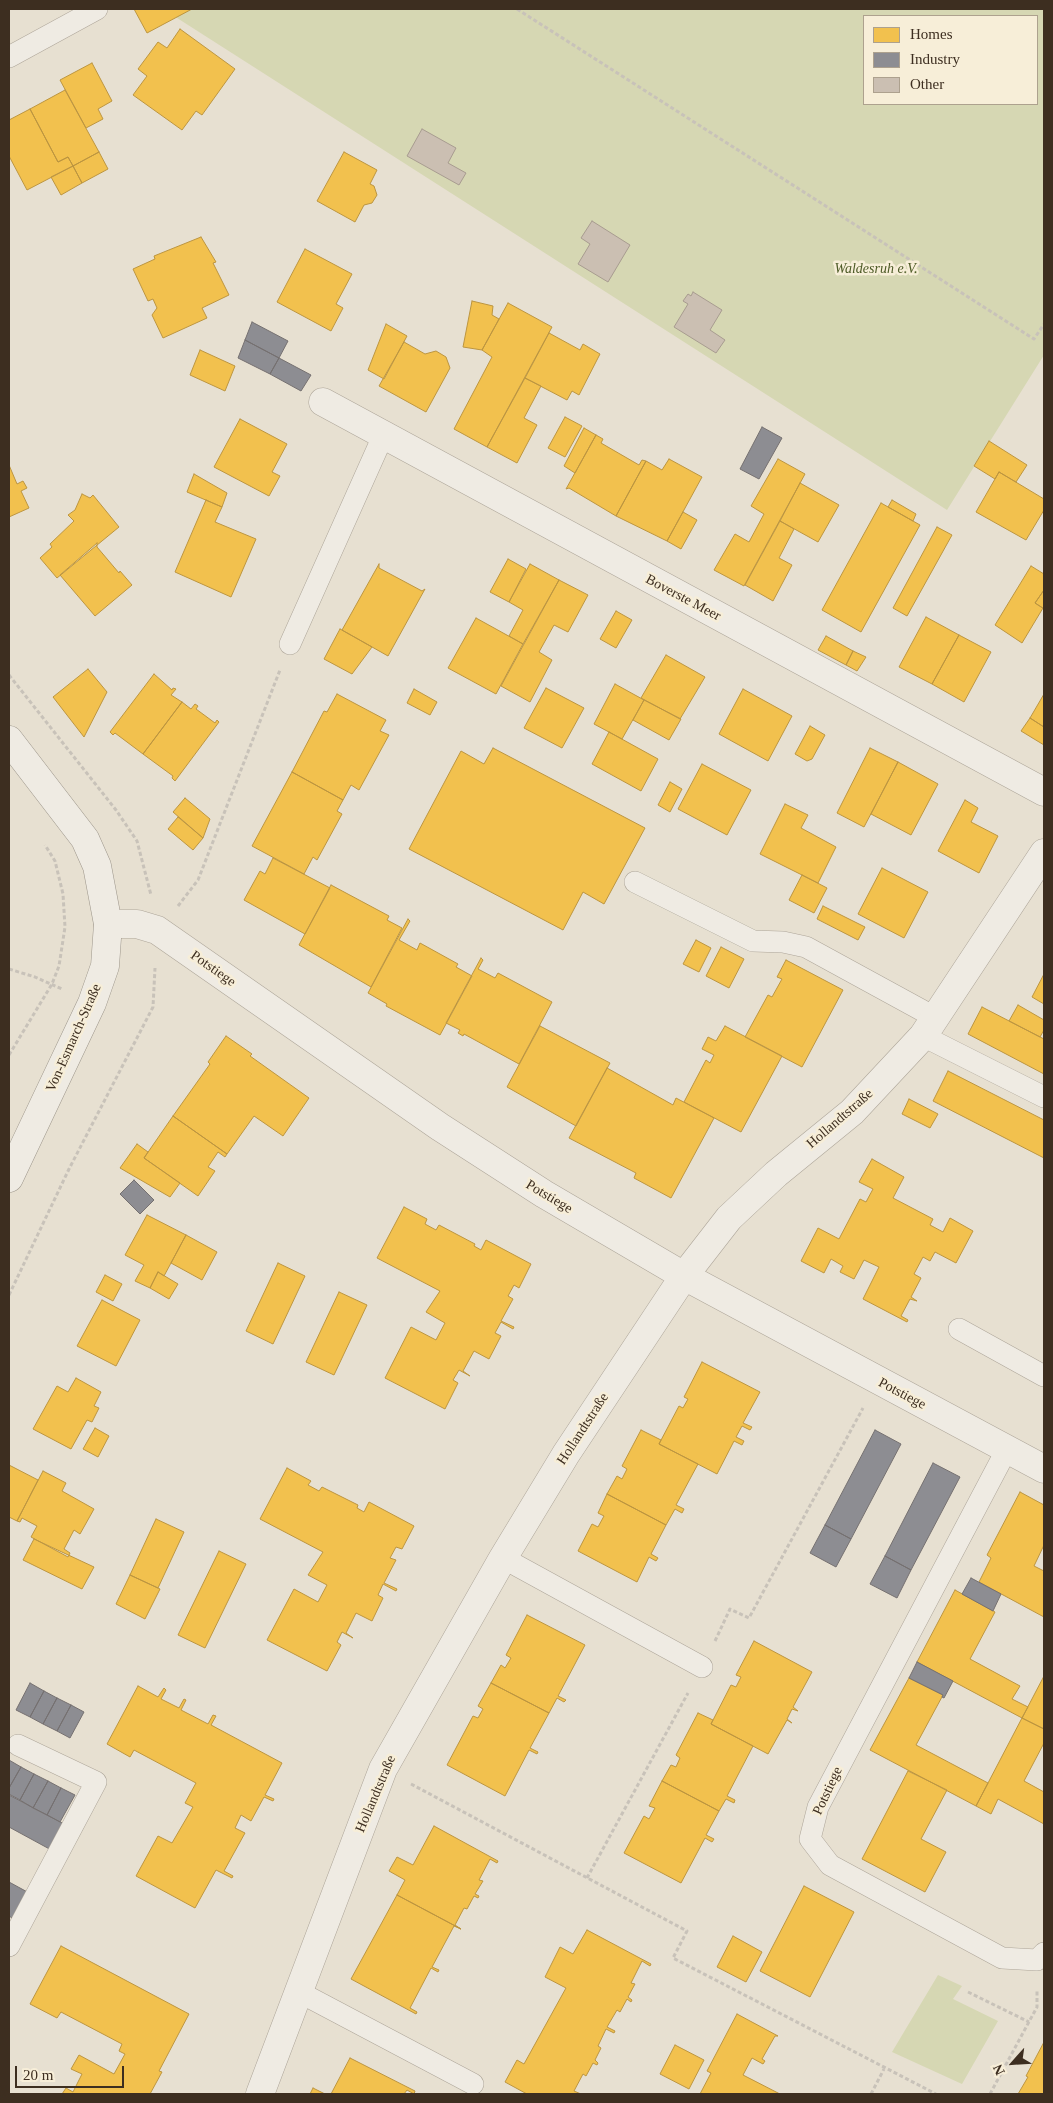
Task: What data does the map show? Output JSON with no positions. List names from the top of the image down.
{
  "streets": {
    "street": [
      "Boverste Meer",
      "Potstiege",
      "Von-Esmarch-Straße",
      "Hollandtstraße"
    ]
  },
  "crossings": [
    ["Potstiege", "Von-Esmarch-Straße"],
    ["Potstiege", "Hollandtstraße"]
  ],
  "parks": ["Waldesruh e.V."],
  "legend": ["Homes", "Industry", "Other"],
  "scale_bar": "20 m",
  "north": "bottom left"
}
